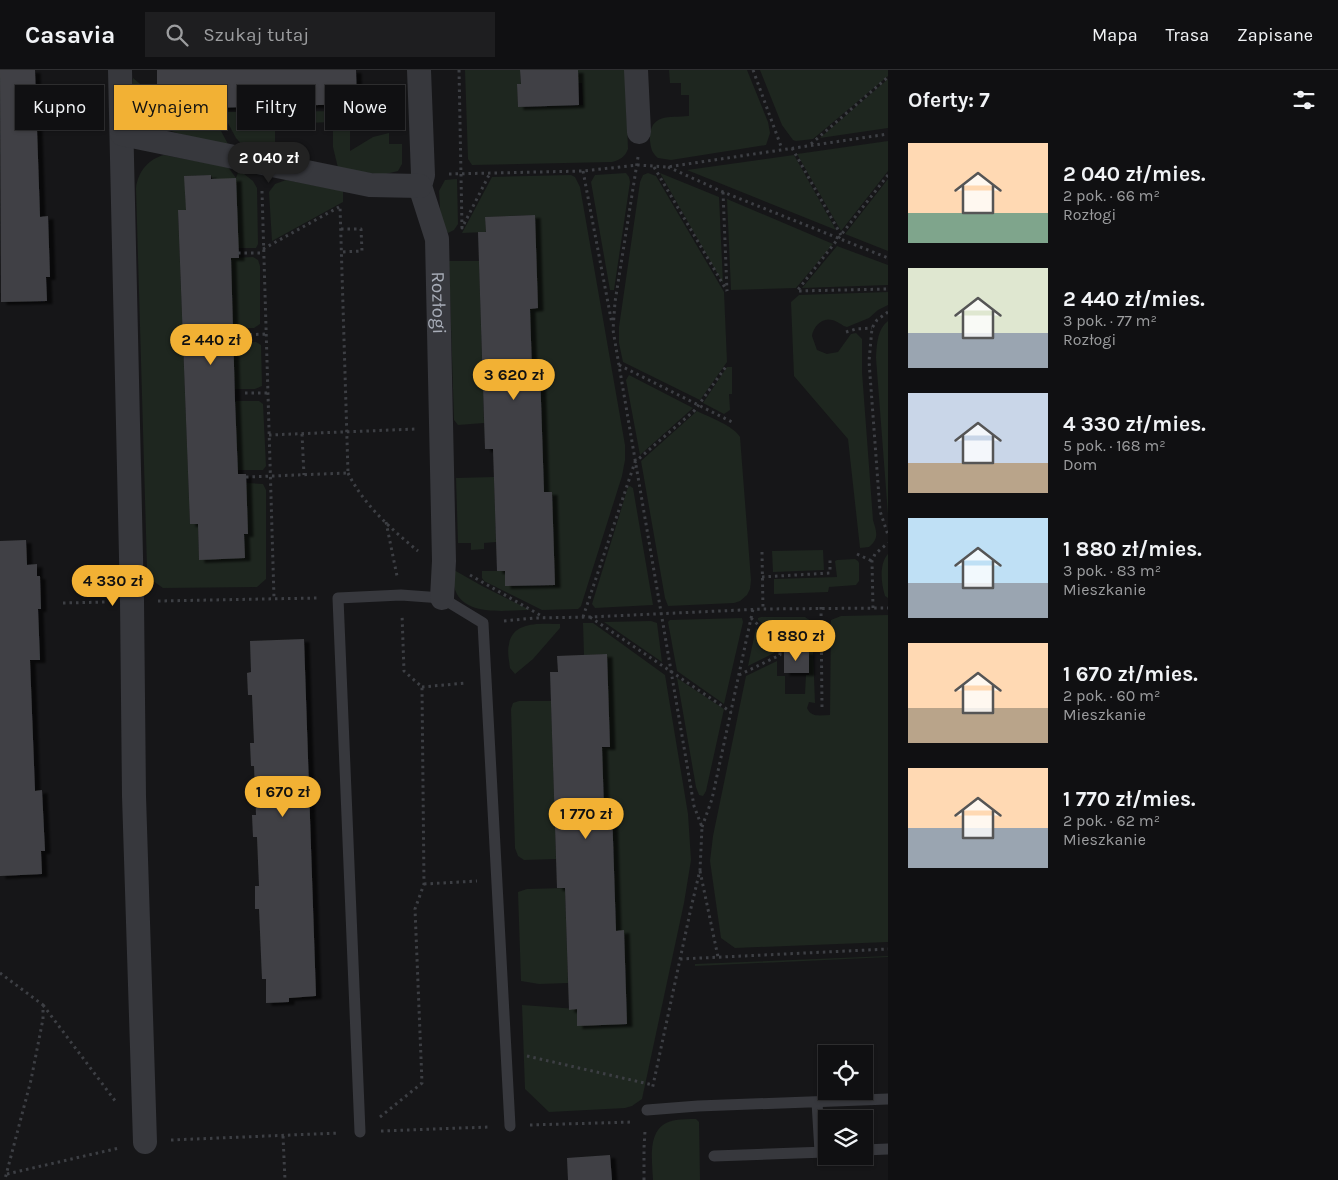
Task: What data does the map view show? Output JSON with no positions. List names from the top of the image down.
{
  "streets": {
    "street": ["Rozłogi"]
  },
  "page": {
    "header": "Casavia",
    "search": "Szukaj tutaj",
    "nav": ["Mapa", "Trasa", "Zapisane"],
    "heading": "Oferty: 7",
    "chip": [
      "Kupno",
      "Wynajem",
      "Filtry",
      "Nowe"
    ],
    "list": [
      {
        "name": "2 040 zł/mies.",
        "note": "2 pok. · 66 m² · Rozłogi"
      },
      {
        "name": "2 440 zł/mies.",
        "note": "3 pok. · 77 m² · Rozłogi"
      },
      {
        "name": "4 330 zł/mies.",
        "note": "5 pok. · 168 m² · Dom"
      },
      {
        "name": "1 880 zł/mies.",
        "note": "3 pok. · 83 m² · Mieszkanie"
      },
      {
        "name": "1 670 zł/mies.",
        "note": "2 pok. · 60 m² · Mieszkanie"
      },
      {
        "name": "1 770 zł/mies.",
        "note": "2 pok. · 62 m² · Mieszkanie"
      }
    ],
    "price": [
      "2 040 zł",
      "2 440 zł",
      "3 620 zł",
      "4 330 zł",
      "1 880 zł",
      "1 670 zł",
      "1 770 zł"
    ]
  }
}
